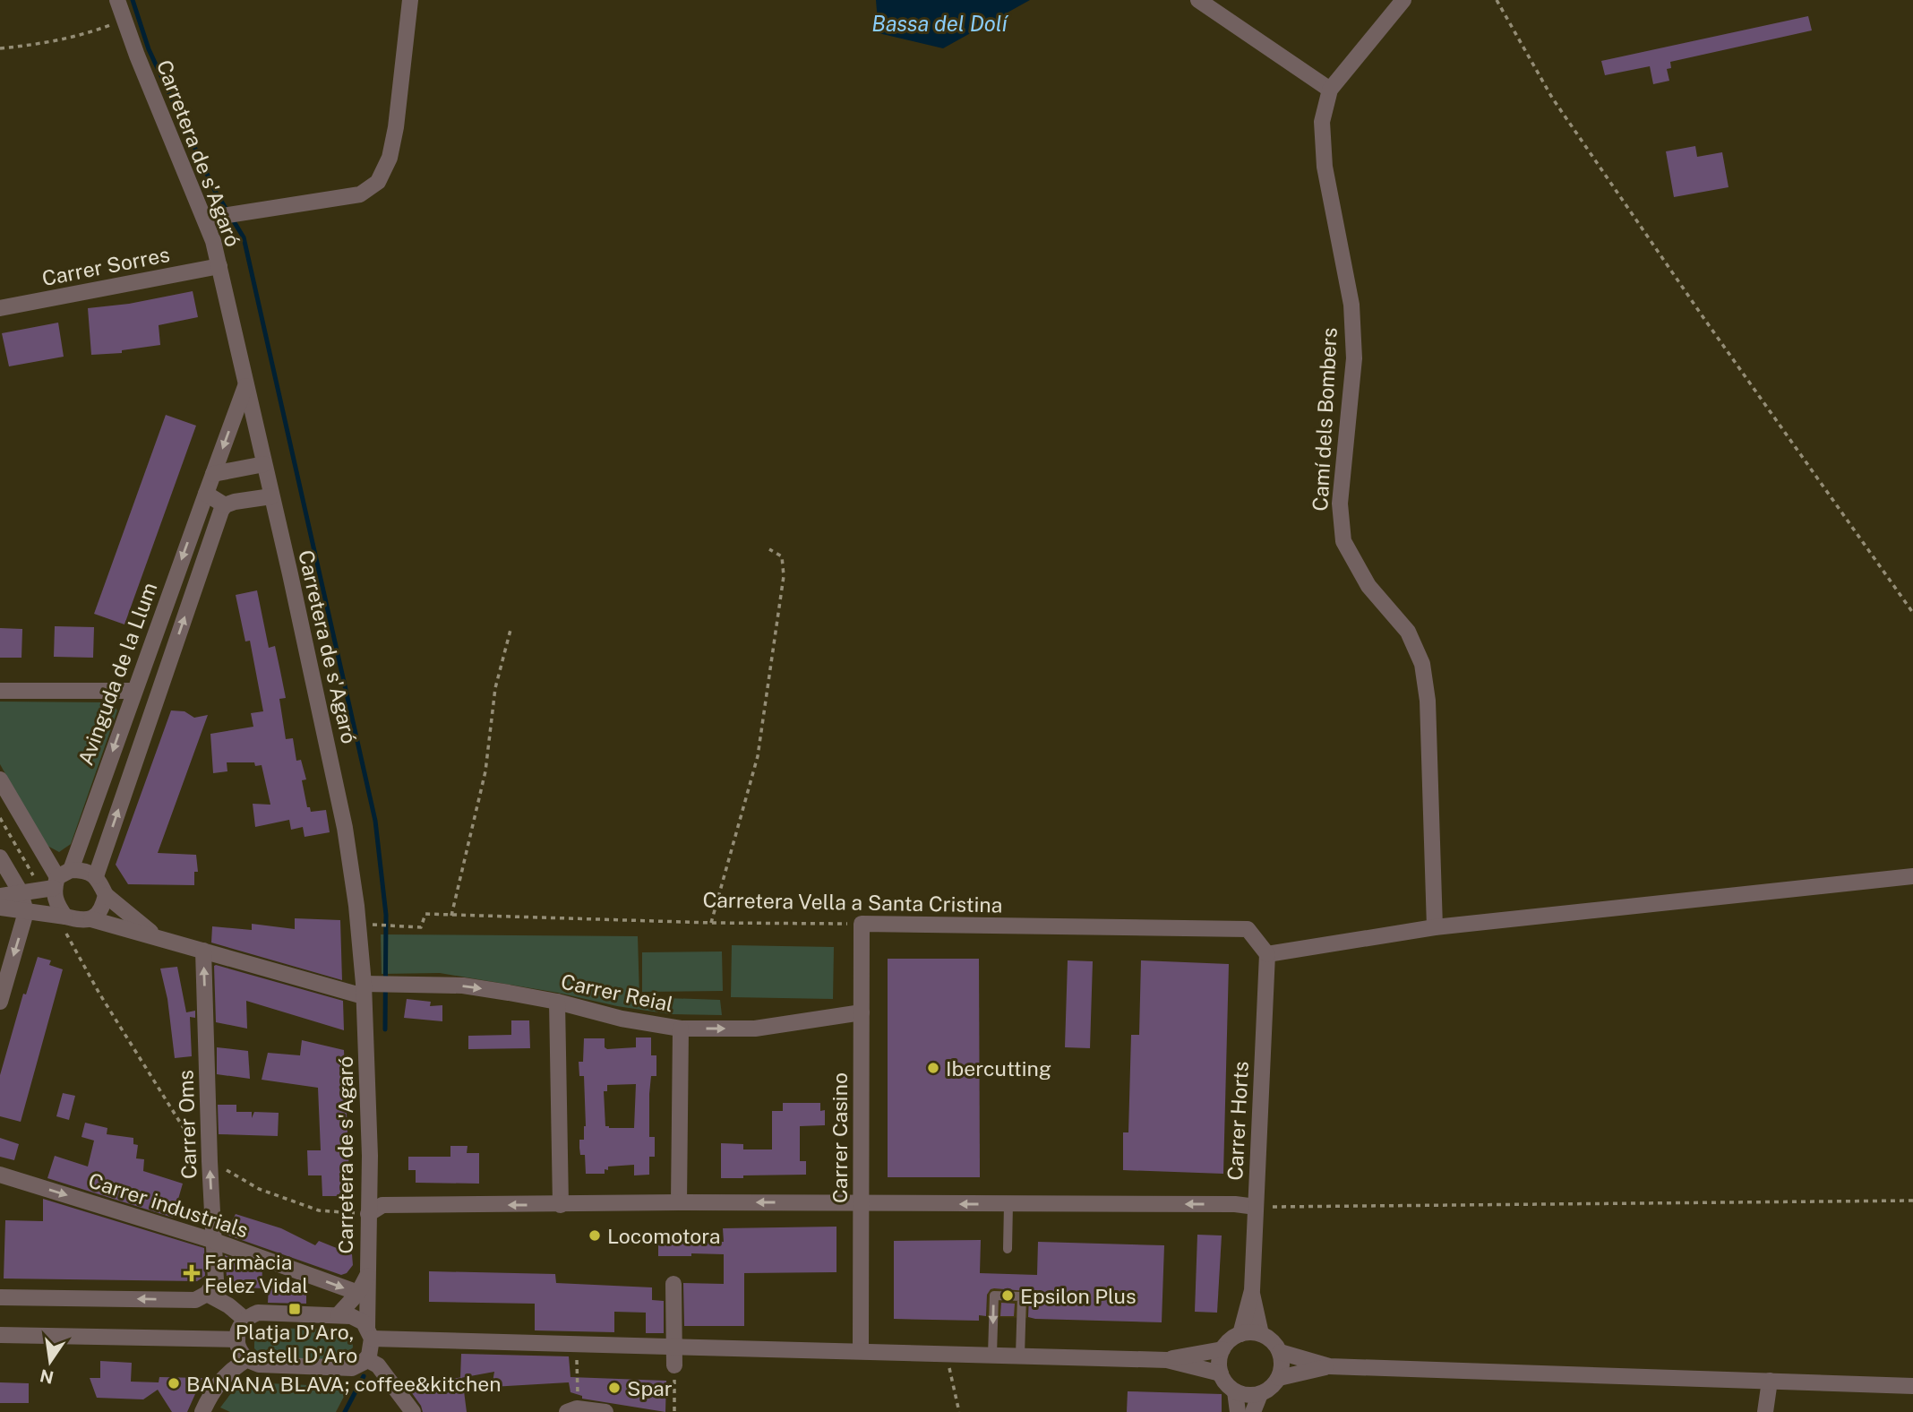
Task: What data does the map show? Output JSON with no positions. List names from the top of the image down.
{
  "streets": {
    "street": [
      "Carretera de s'Agaró",
      "Carrer Sorres",
      "Camí dels Bombers",
      "Avinguda de la Llum",
      "Carretera Vella a Santa Cristina",
      "Carrer Reial",
      "Carrer Horts",
      "Carrer Oms",
      "Carrer Casino",
      "Carrer industrials"
    ]
  },
  "crossings": [
    ["Carretera de s'Agaró", "Carrer Sorres"],
    ["Carretera de s'Agaró", "Avinguda de la Llum"],
    ["Carretera de s'Agaró", "Carrer Reial"],
    ["Avinguda de la Llum", "Carrer Reial"],
    ["Carretera Vella a Santa Cristina", "Carrer Horts"],
    ["Carretera Vella a Santa Cristina", "Carrer Casino"],
    ["Carrer Reial", "Carrer Oms"],
    ["Carrer Reial", "Carrer Casino"],
    ["Carrer Oms", "Carrer industrials"]
  ],
  "one_way": ["Carrer Reial", "Carrer Oms"],
  "water": ["Bassa del Dolí"],
  "places": {
    "other": [
      "Ibercutting",
      "Locomotora",
      "Epsilon Plus",
      "BANANA BLAVA; coffee&kitchen",
      "Spar"
    ],
    "health": ["Farmàcia Felez Vidal"],
    "transit": ["Platja D'Aro, Castell D'Aro"]
  },
  "north": "bottom"
}
